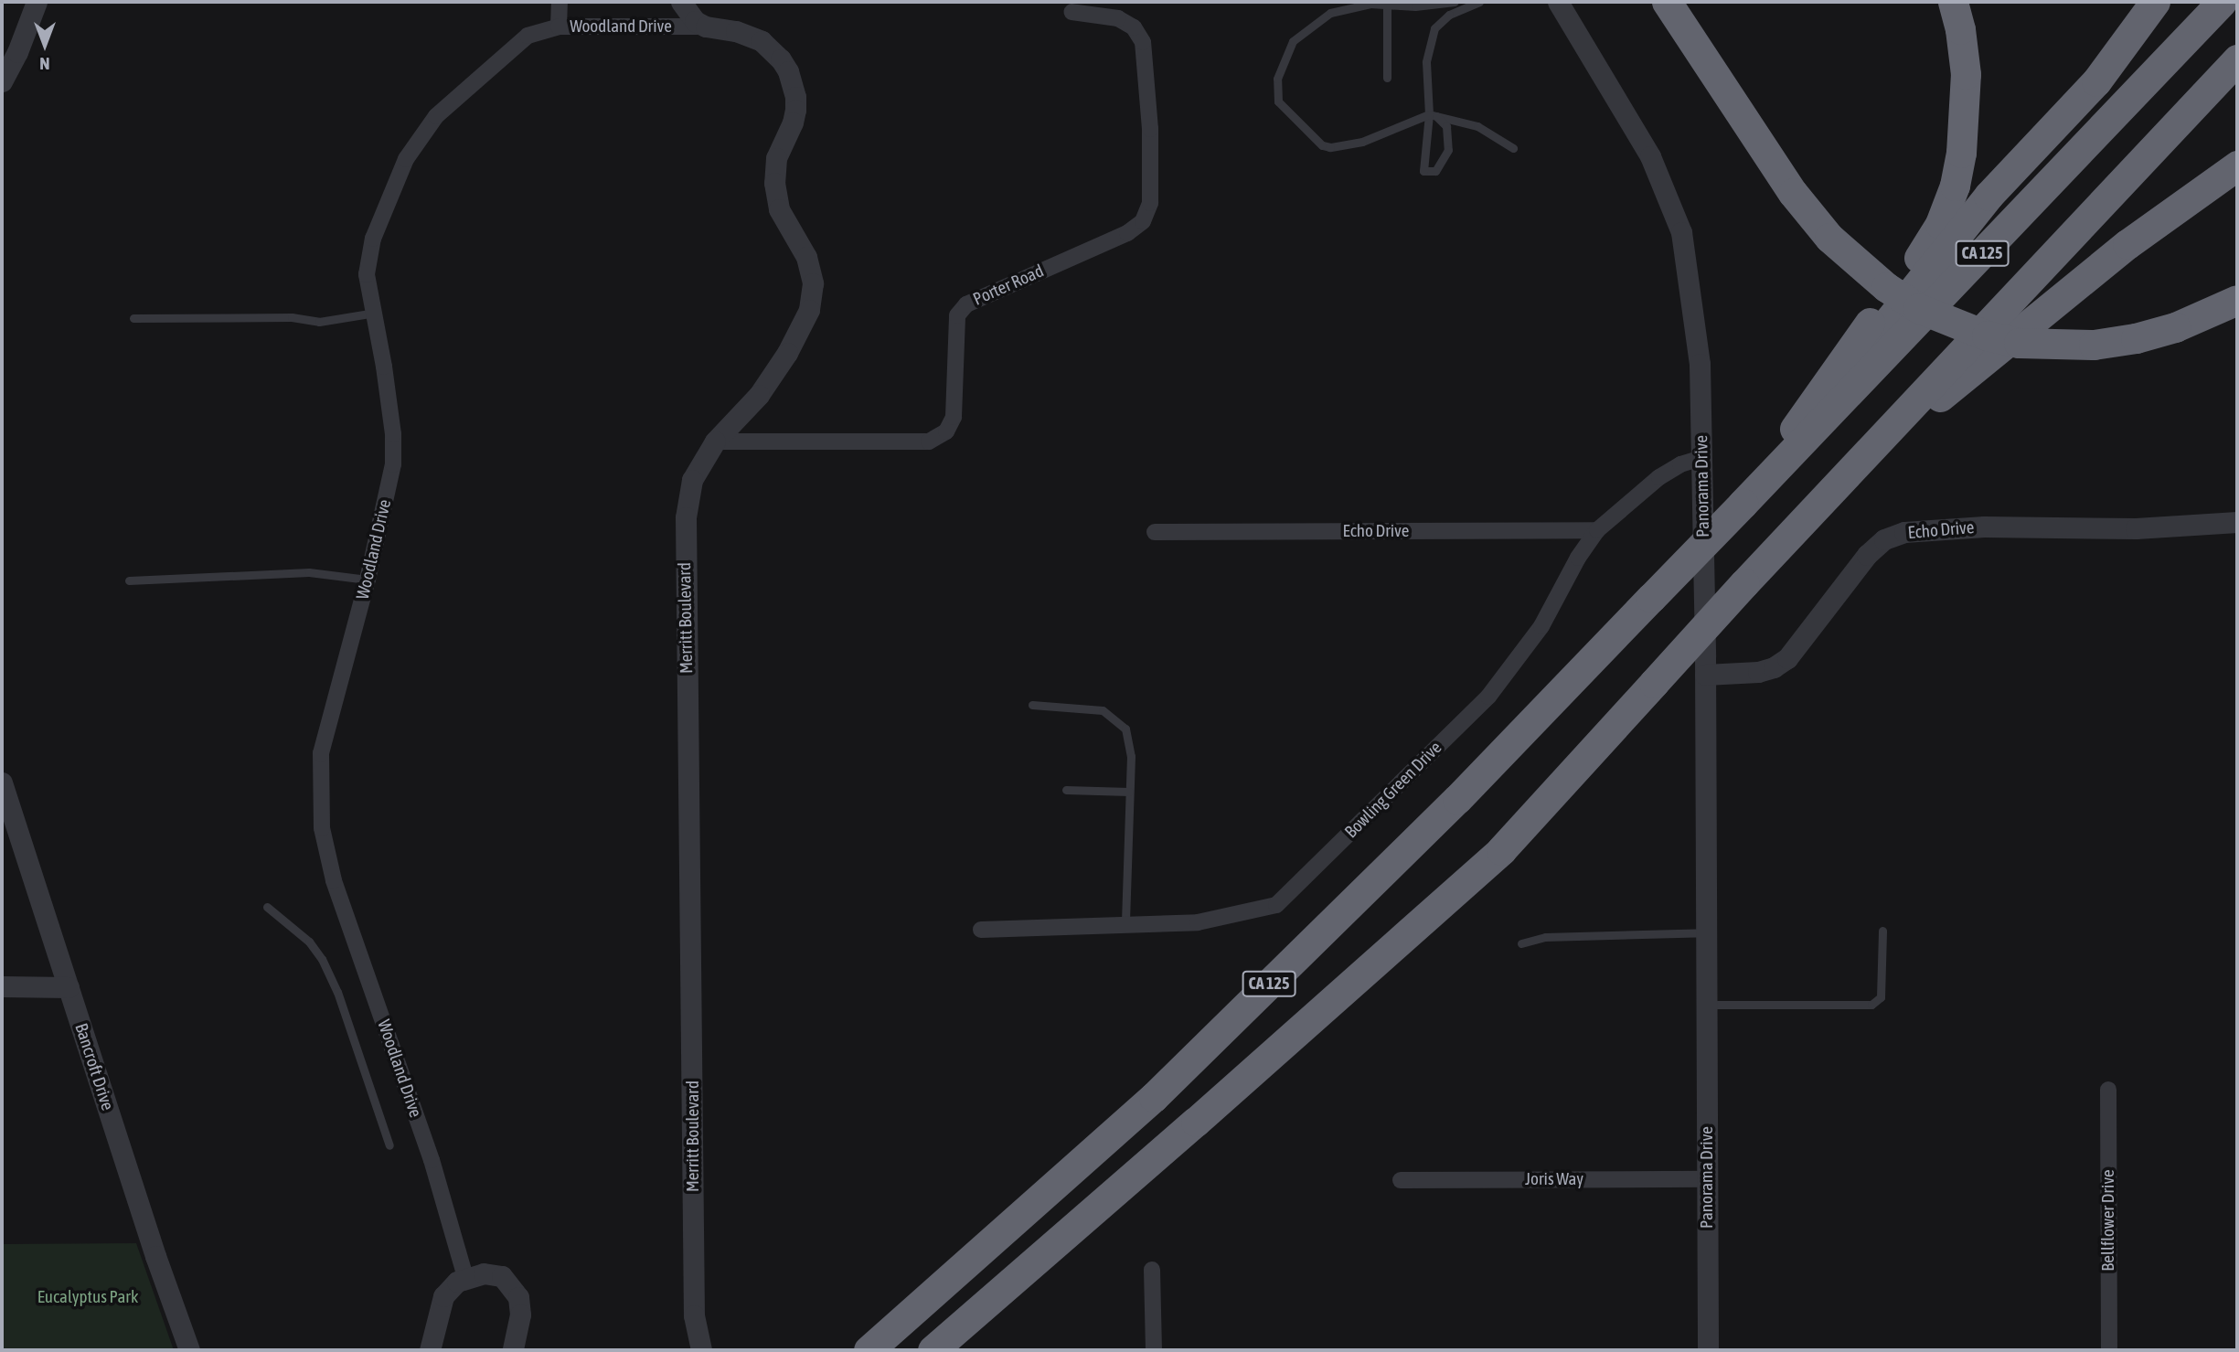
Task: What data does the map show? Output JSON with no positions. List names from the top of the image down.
{
  "streets": {
    "highway": ["CA 125"],
    "street": [
      "Woodland Drive",
      "Porter Road",
      "Panorama Drive",
      "Echo Drive",
      "Merritt Boulevard",
      "Bowling Green Drive",
      "Bancroft Drive",
      "Joris Way",
      "Bellflower Drive"
    ]
  },
  "crossings": [
    ["Woodland Drive", "Merritt Boulevard"],
    ["Porter Road", "Merritt Boulevard"],
    ["Panorama Drive", "Echo Drive"],
    ["Panorama Drive", "Bowling Green Drive"],
    ["Panorama Drive", "Joris Way"],
    ["Echo Drive", "Bowling Green Drive"]
  ],
  "parks": ["Eucalyptus Park"],
  "north": "bottom"
}
